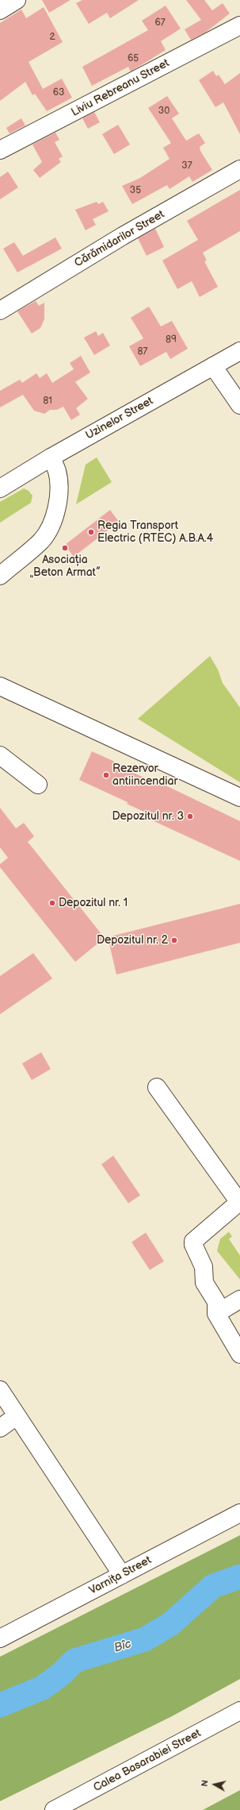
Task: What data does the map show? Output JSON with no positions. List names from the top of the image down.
{
  "streets": {
    "street": [
      "Liviu Rebreanu Street",
      "Cărămidarilor Street",
      "Uzinelor Street",
      "Varnița Street",
      "Calea Basarabiei Street"
    ]
  },
  "water": ["Bîc"],
  "places": [
    "Regia Transport Electric (RTEC) A.B.A.4",
    "Asociația „Beton Armat”",
    "Rezervor antiincendiar",
    "Depozitul nr. 3",
    "Depozitul nr. 1",
    "Depozitul nr. 2"
  ],
  "house_numbers": [
    "67",
    "2",
    "65",
    "63",
    "30",
    "37",
    "35",
    "89",
    "87",
    "81"
  ],
  "north": "left"
}
